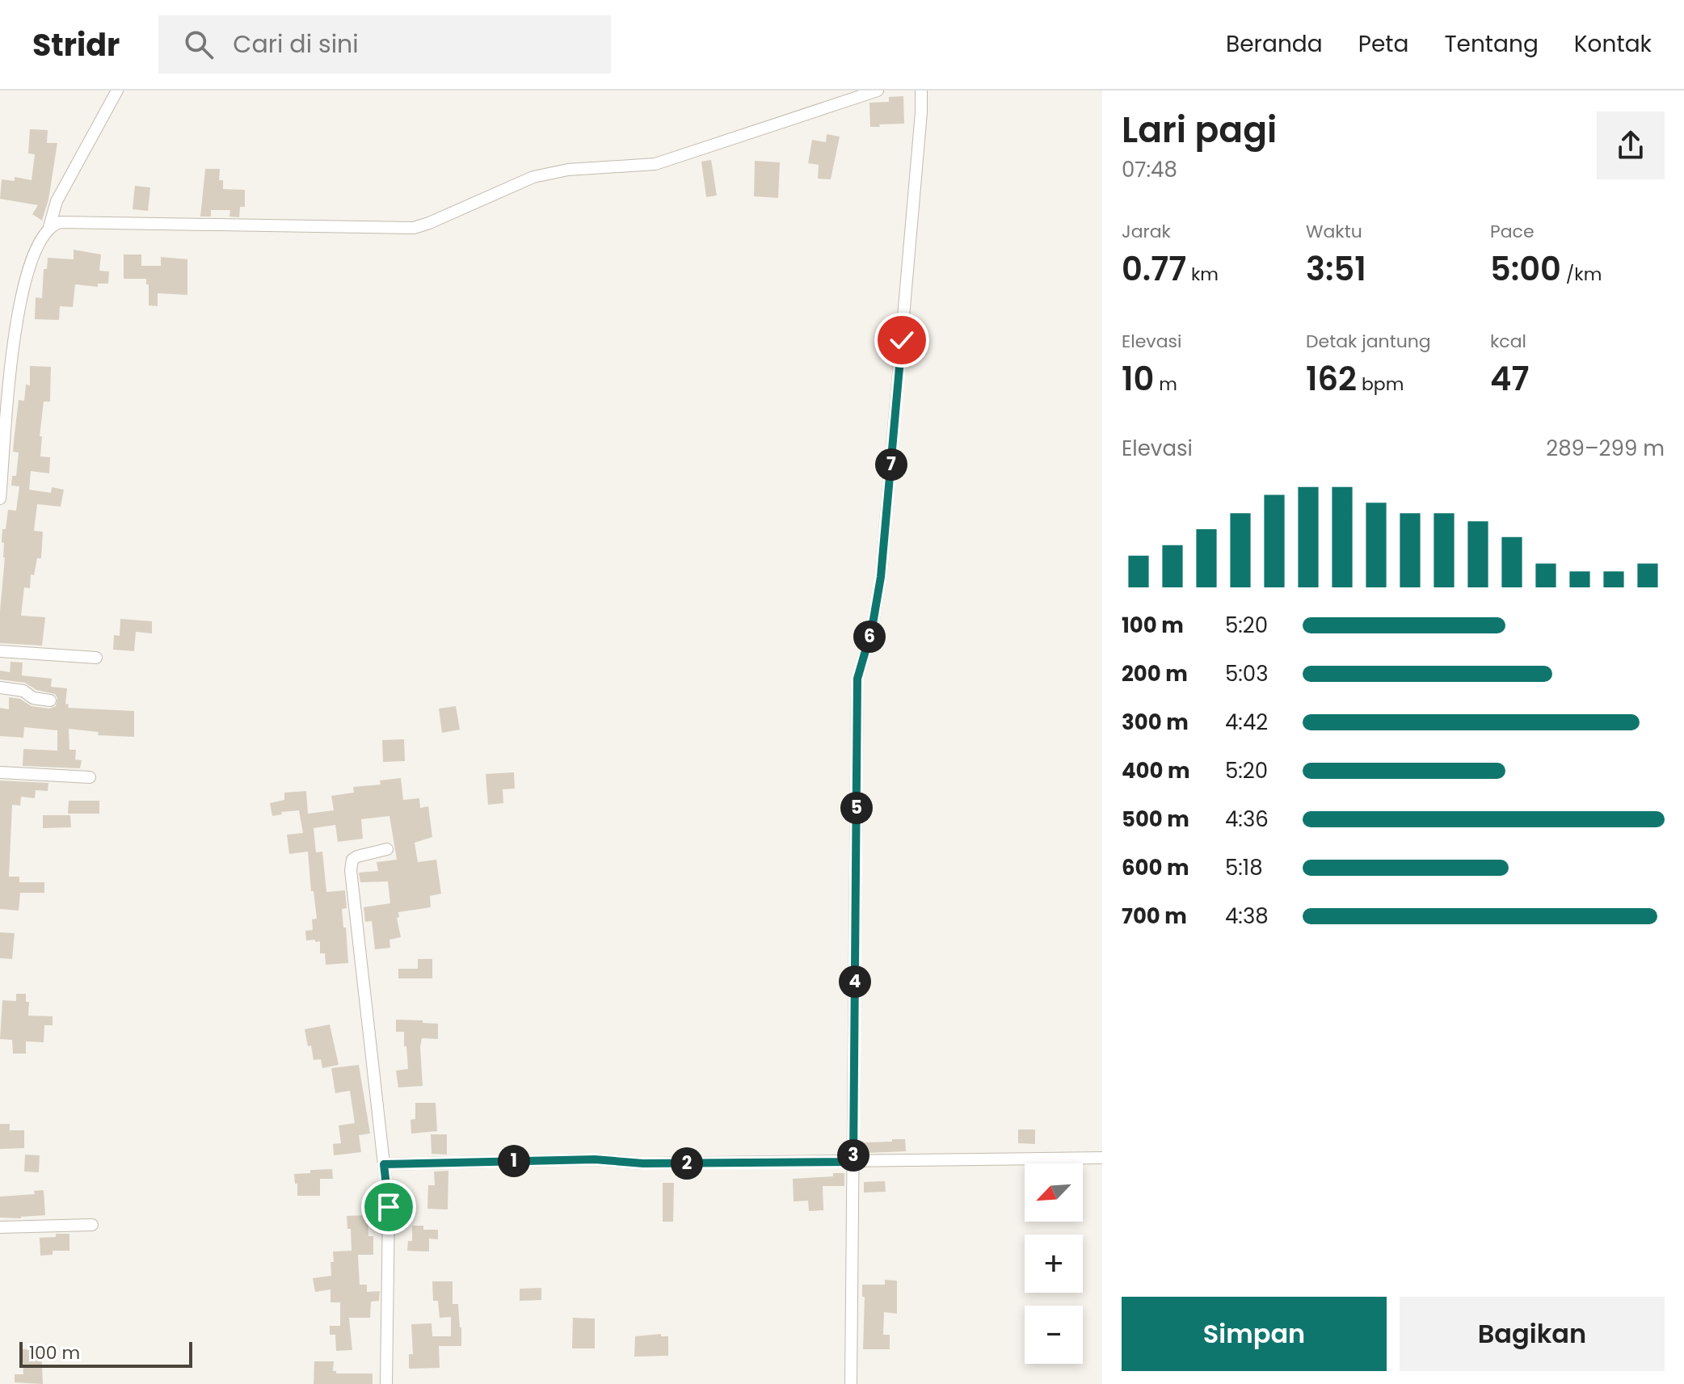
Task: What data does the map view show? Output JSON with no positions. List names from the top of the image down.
{
  "scale_bar": "100 m",
  "north": "bottom left",
  "page": {
    "header": "Stridr",
    "search": "Cari di sini",
    "nav": [
      "Beranda",
      "Peta",
      "Tentang",
      "Kontak"
    ],
    "heading": ["Lari pagi", "07:48"],
    "stats": [
      ["Jarak", "0.77 km"],
      ["Waktu", "3:51"],
      ["Pace", "5:00 /km"],
      ["Elevasi", "10 m"],
      ["Detak jantung", "162 bpm"],
      ["kcal", "47"]
    ],
    "chart": ["Elevasi", "289–299 m"],
    "pins": [
      "7",
      "6",
      "5",
      "4",
      "3",
      "1",
      "2"
    ],
    "list": [
      {
        "name": "100 m",
        "note": "5:20"
      },
      {
        "name": "200 m",
        "note": "5:03"
      },
      {
        "name": "300 m",
        "note": "4:42"
      },
      {
        "name": "400 m",
        "note": "5:20"
      },
      {
        "name": "500 m",
        "note": "4:36"
      },
      {
        "name": "600 m",
        "note": "5:18"
      },
      {
        "name": "700 m",
        "note": "4:38"
      }
    ],
    "map_buttons": ["+", "−"],
    "buttons": ["Simpan", "Bagikan"],
    "scale": "100 m"
  }
}
